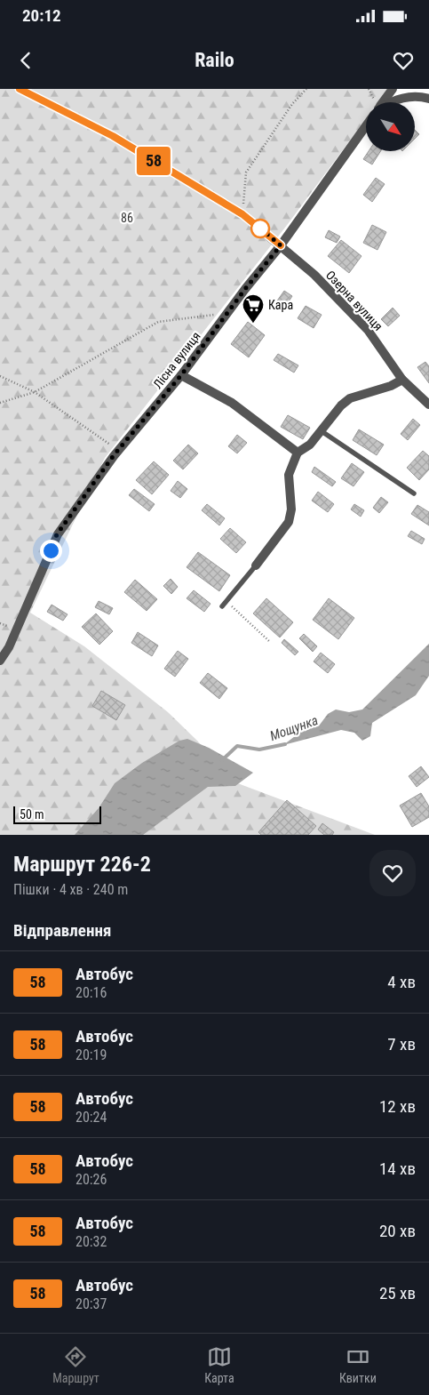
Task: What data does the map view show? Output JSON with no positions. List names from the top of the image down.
{
  "streets": {
    "street": ["Озерна вулиця", "Лісна вулиця"]
  },
  "crossings": [
    ["Озерна вулиця", "Лісна вулиця"]
  ],
  "water": ["Мощунка"],
  "parks": ["86"],
  "places": {
    "supermarket": ["Кара"]
  },
  "lines": ["bus line 58"],
  "scale_bar": "50 m",
  "north": "bottom right",
  "page": {
    "status": "20:12",
    "header": "Railo",
    "on_map": "58",
    "scale": "50 m",
    "heading": [
      ["Маршрут 226-2", "Пішки · 4 хв · 240 m"],
      "Відправлення"
    ],
    "list": [
      {
        "mark": "58",
        "name": "Автобус",
        "note": "20:16",
        "value": "4 хв"
      },
      {
        "mark": "58",
        "name": "Автобус",
        "note": "20:19",
        "value": "7 хв"
      },
      {
        "mark": "58",
        "name": "Автобус",
        "note": "20:24",
        "value": "12 хв"
      },
      {
        "mark": "58",
        "name": "Автобус",
        "note": "20:26",
        "value": "14 хв"
      },
      {
        "mark": "58",
        "name": "Автобус",
        "note": "20:32",
        "value": "20 хв"
      },
      {
        "mark": "58",
        "name": "Автобус",
        "note": "20:37",
        "value": "25 хв"
      }
    ],
    "tabs": ["Маршрут", "Карта", "Квитки"]
  }
}
